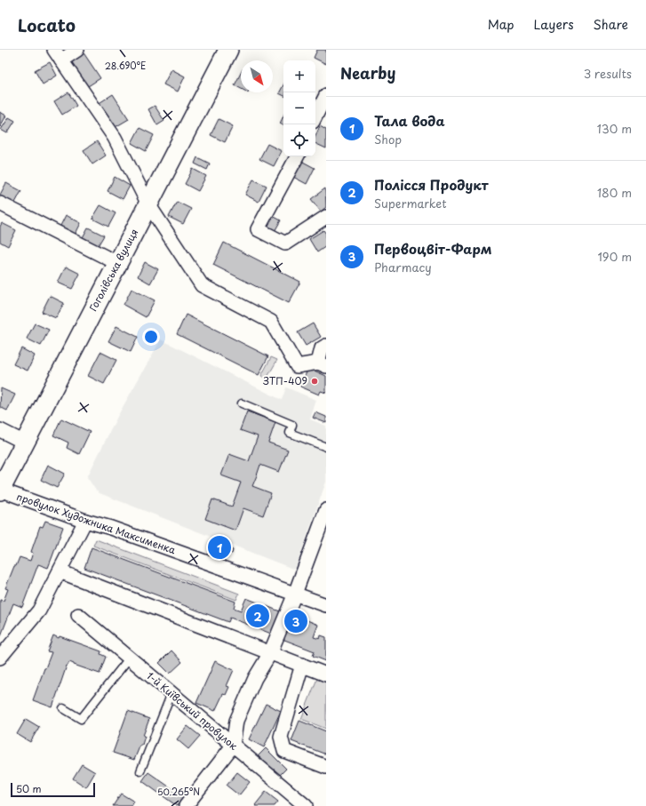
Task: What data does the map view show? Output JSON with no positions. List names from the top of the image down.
{
  "streets": {
    "street": ["Гоголівська вулиця", "провулок Художника Максименка", "1-й Київський провулок"]
  },
  "crossings": [
    ["Гоголівська вулиця", "провулок Художника Максименка"]
  ],
  "places": ["ЗТП-409"],
  "scale_bar": "50 m",
  "north": "bottom right",
  "page": {
    "header": "Locato",
    "nav": ["Map", "Layers", "Share"],
    "heading": ["Nearby", "3 results"],
    "map_buttons": ["+", "−"],
    "list": [
      {
        "mark": "1",
        "name": "Тала вода",
        "note": "Shop",
        "value": "130 m"
      },
      {
        "mark": "2",
        "name": "Полісся Продукт",
        "note": "Supermarket",
        "value": "180 m"
      },
      {
        "mark": "3",
        "name": "Первоцвіт-Фарм",
        "note": "Pharmacy",
        "value": "190 m"
      }
    ],
    "pins": ["1", "2", "3"],
    "scale": "50 m"
  },
  "coordinates": ["28.690°E", "50.265°N"]
}
